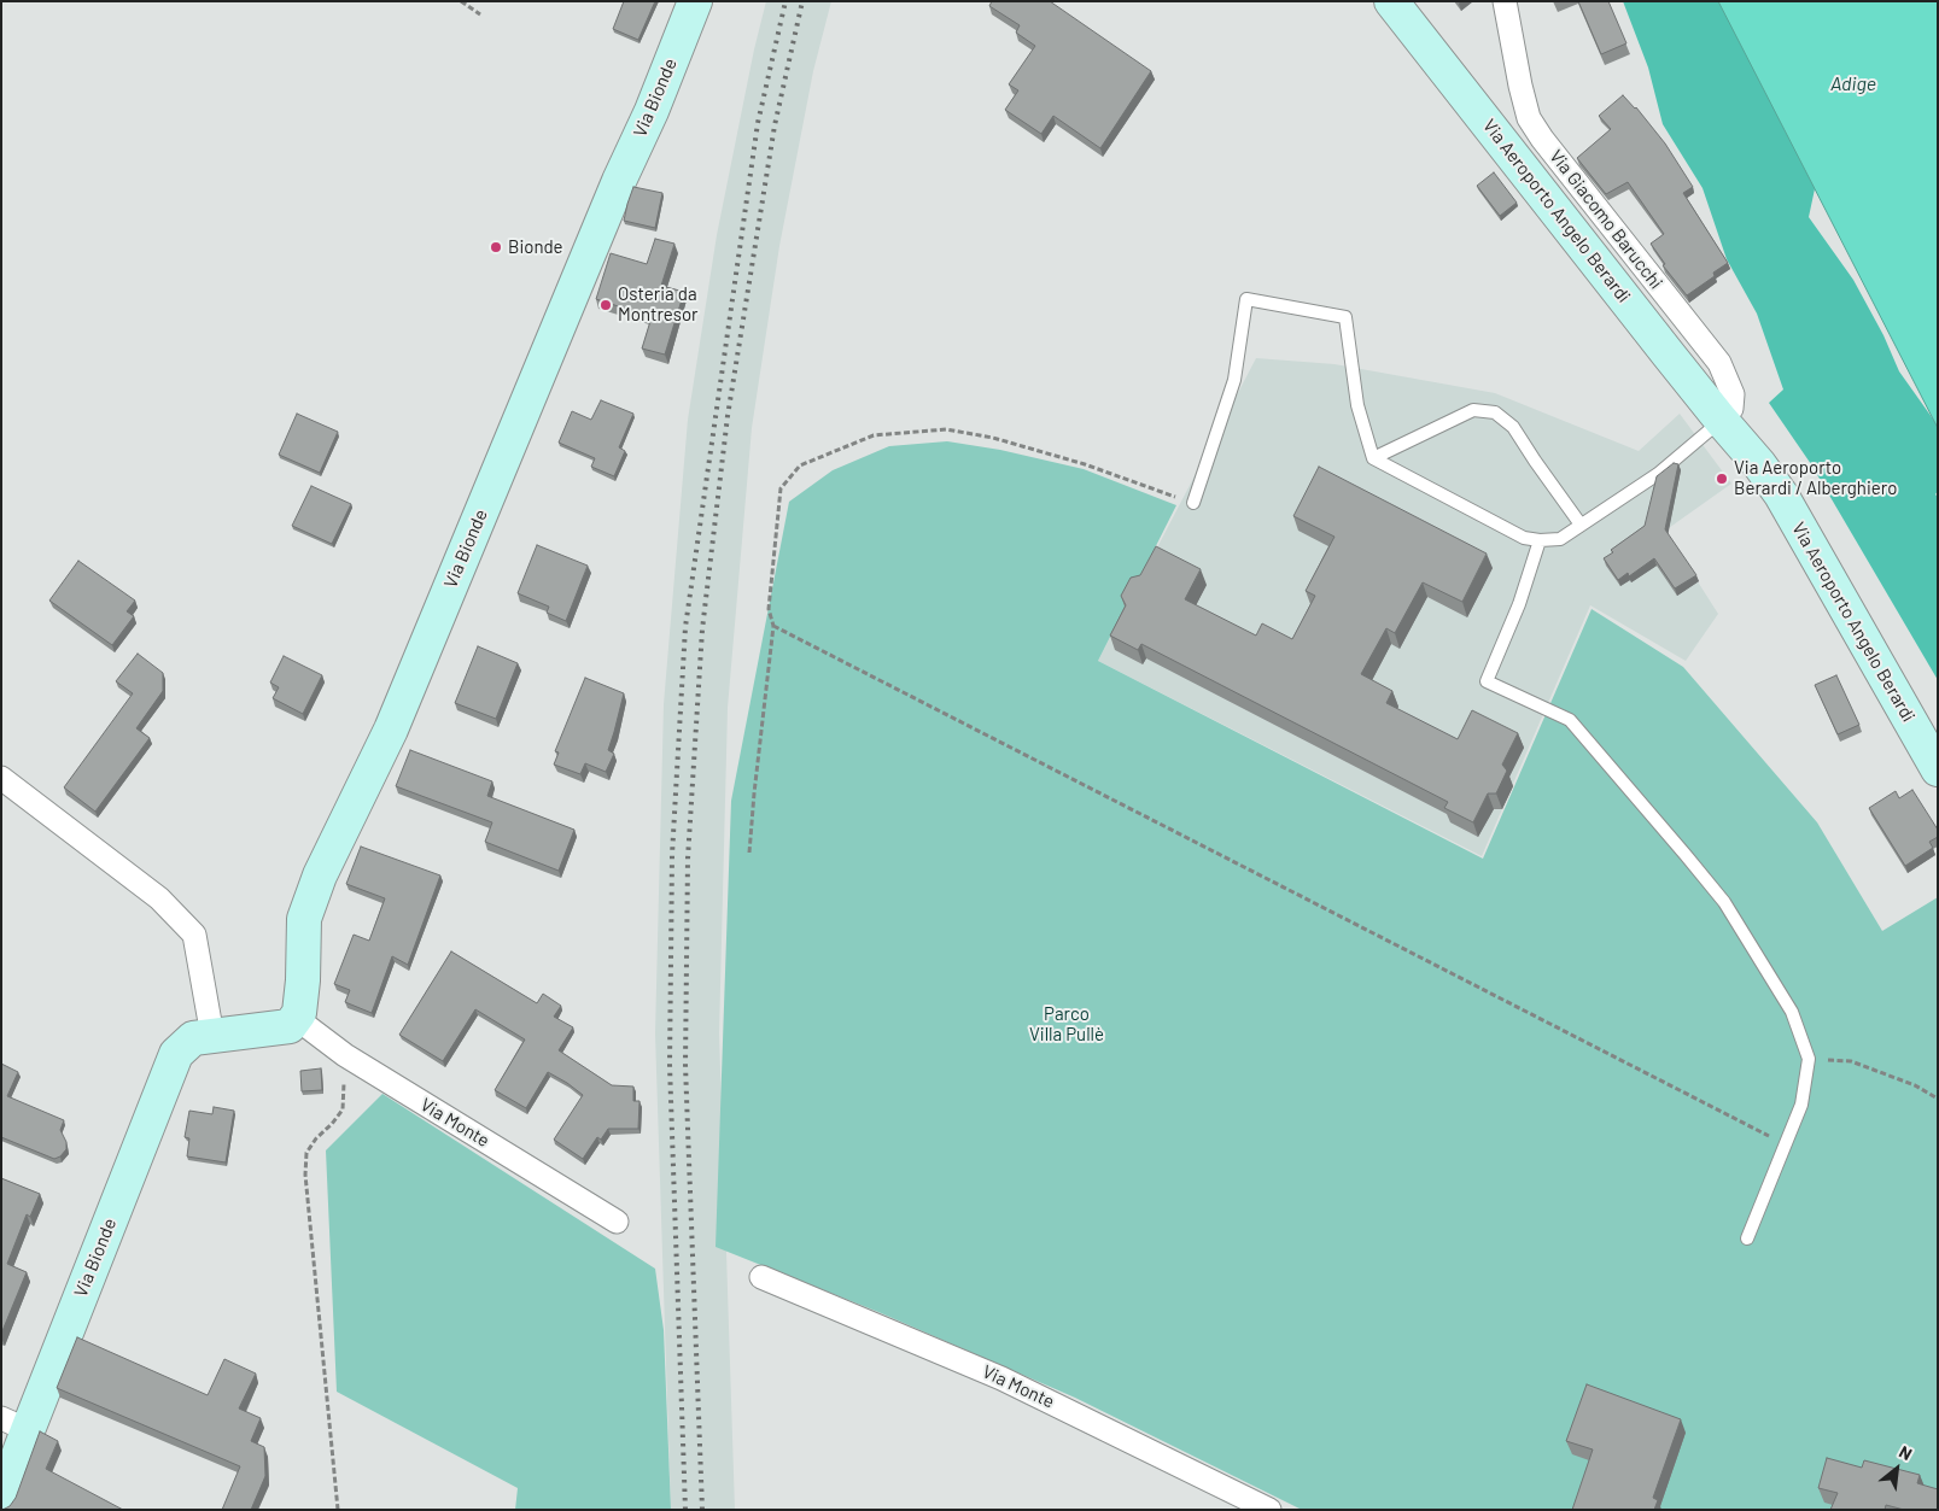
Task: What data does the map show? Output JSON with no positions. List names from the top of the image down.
{
  "streets": {
    "street": [
      "Via Bionde",
      "Via Aeroporto Angelo Berardi",
      "Via Giacomo Barucchi",
      "Via Monte"
    ]
  },
  "crossings": [
    ["Via Bionde", "Via Monte"],
    ["Via Aeroporto Angelo Berardi", "Via Giacomo Barucchi"]
  ],
  "water": ["Adige"],
  "parks": ["Parco Villa Pullè"],
  "places": ["Bionde", "Osteria da Montresor", "Via Aeroporto Berardi / Alberghiero"],
  "north": "top right"
}
